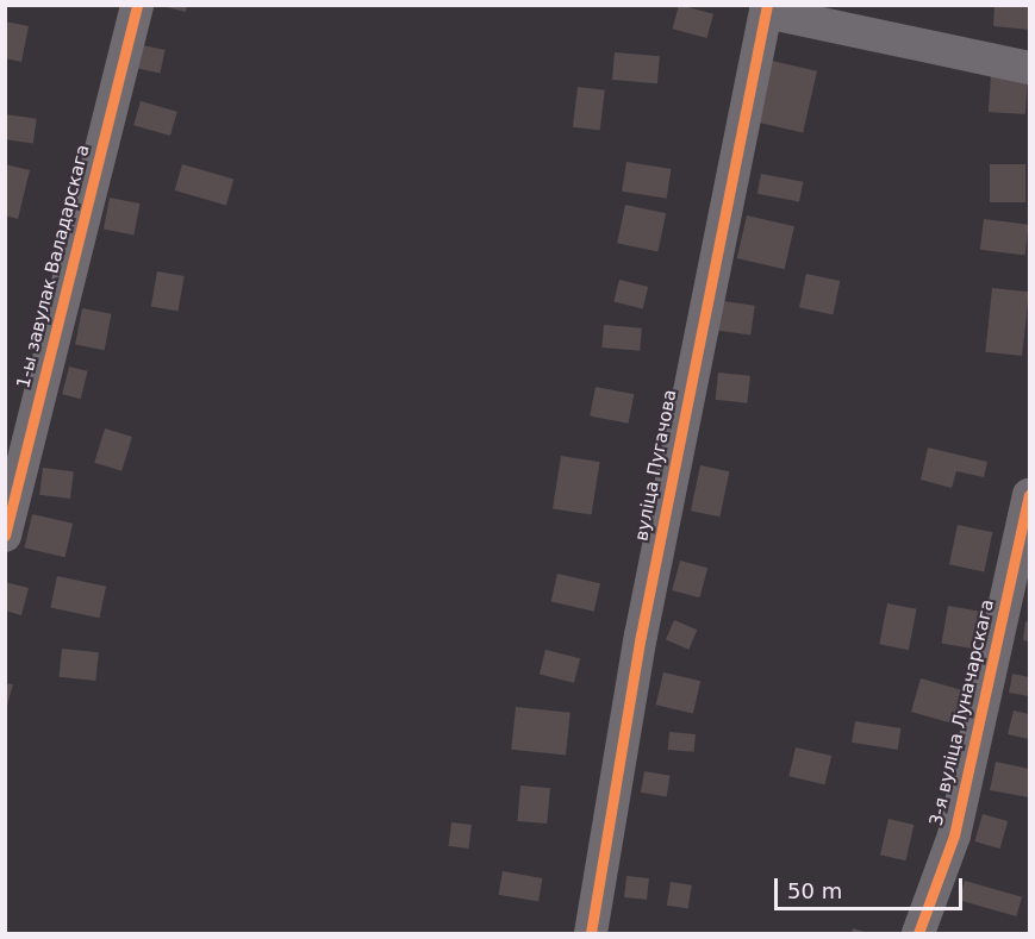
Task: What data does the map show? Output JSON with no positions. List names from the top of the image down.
{
  "streets": {
    "street": ["1-ы завулак Валадарскага", "вуліца Пугачова", "3-я вуліца Луначарскага"]
  },
  "scale_bar": "50 m"
}
